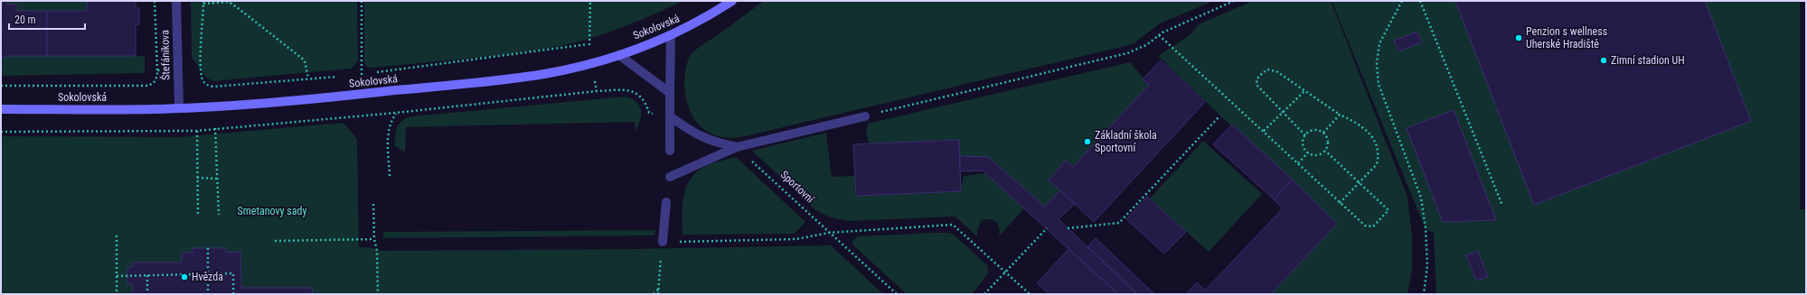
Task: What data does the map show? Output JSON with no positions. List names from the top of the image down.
{
  "streets": {
    "main road": ["Sokolovská"],
    "street": ["Štefánikova"],
    "path": ["Sportovní"]
  },
  "crossings": [
    ["Sokolovská", "Štefánikova"]
  ],
  "parks": ["Smetanovy sady"],
  "places": [
    "Penzion s wellness Uherské Hradiště",
    "Zimní stadion UH",
    "Základní škola Sportovní",
    "Hvězda"
  ],
  "scale_bar": "20 m"
}
